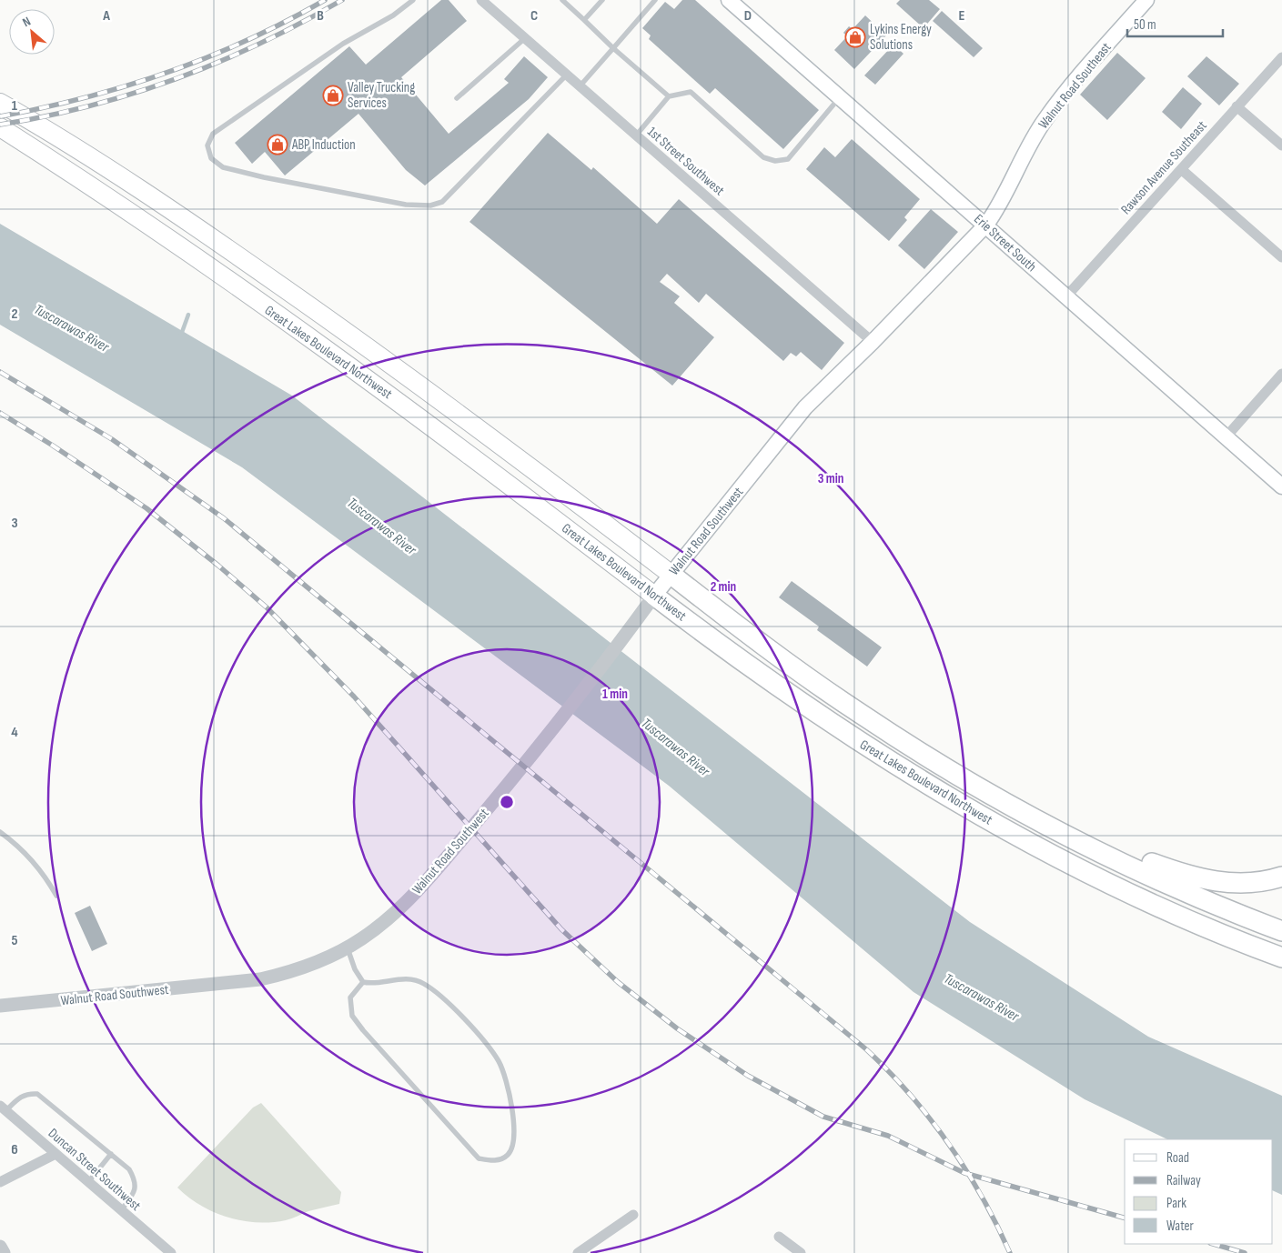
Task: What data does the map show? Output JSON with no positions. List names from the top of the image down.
{
  "streets": {
    "highway": ["Great Lakes Boulevard Northwest"],
    "main road": ["Walnut Road Southeast", "Erie Street South", "Walnut Road Southwest"],
    "street": ["1st Street Southwest", "Rawson Avenue Southeast", "Duncan Street Southwest"]
  },
  "crossings": [
    ["Walnut Road Southeast", "Erie Street South"],
    ["Walnut Road Southeast", "Walnut Road Southwest"],
    ["1st Street Southwest", "Walnut Road Southwest"],
    ["Rawson Avenue Southeast", "Erie Street South"],
    ["Erie Street South", "Walnut Road Southwest"],
    ["Great Lakes Boulevard Northwest", "Walnut Road Southwest"]
  ],
  "water": ["Tuscarawas River"],
  "places": {
    "shop": ["Lykins Energy Solutions", "Valley Trucking Services", "ABP Induction"]
  },
  "legend": [
    "Road",
    "Railway",
    "Park",
    "Water"
  ],
  "scale_bar": "50 m",
  "north": "top left",
  "grid": {
    "columns": [
      "A",
      "B",
      "C",
      "D",
      "E"
    ],
    "rows": [
      "1",
      "2",
      "3",
      "4",
      "5",
      "6"
    ]
  },
  "rings": ["3 min", "2 min", "1 min"]
}
